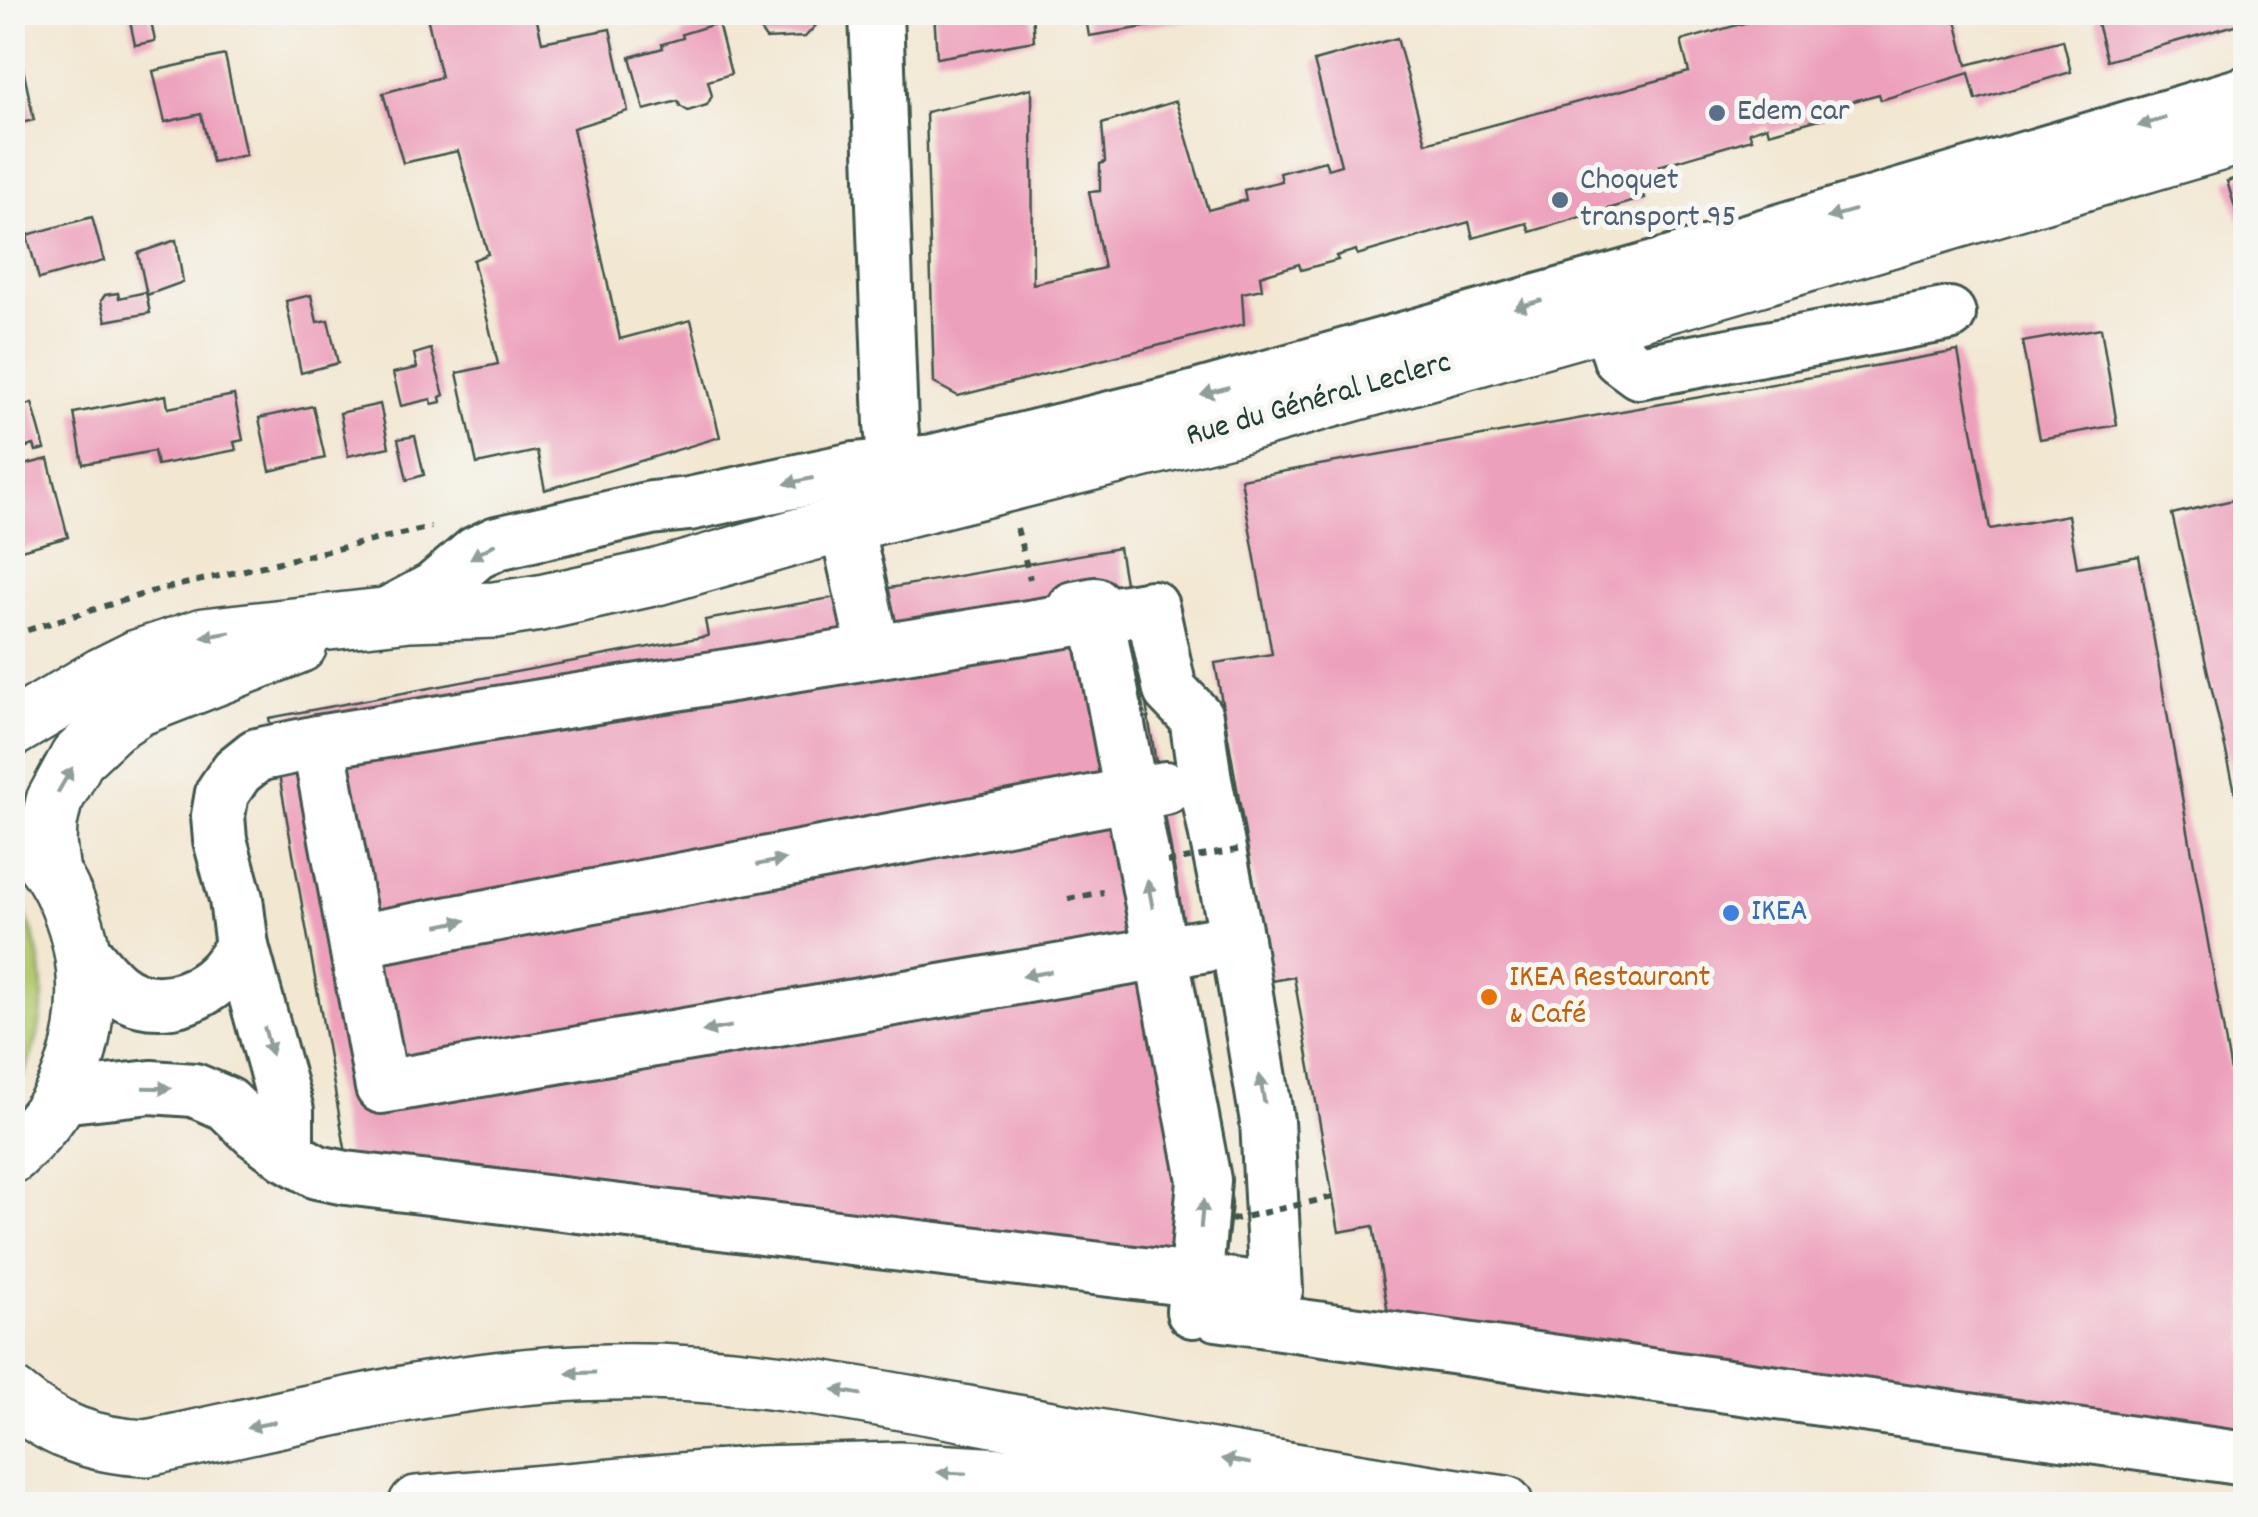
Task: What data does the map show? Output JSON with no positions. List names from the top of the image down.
{
  "streets": {
    "main road": ["Rue du Général Leclerc"]
  },
  "places": [
    "Edem car",
    "Choquet transport 95",
    "IKEA",
    "IKEA Restaurant & Café"
  ]
}
